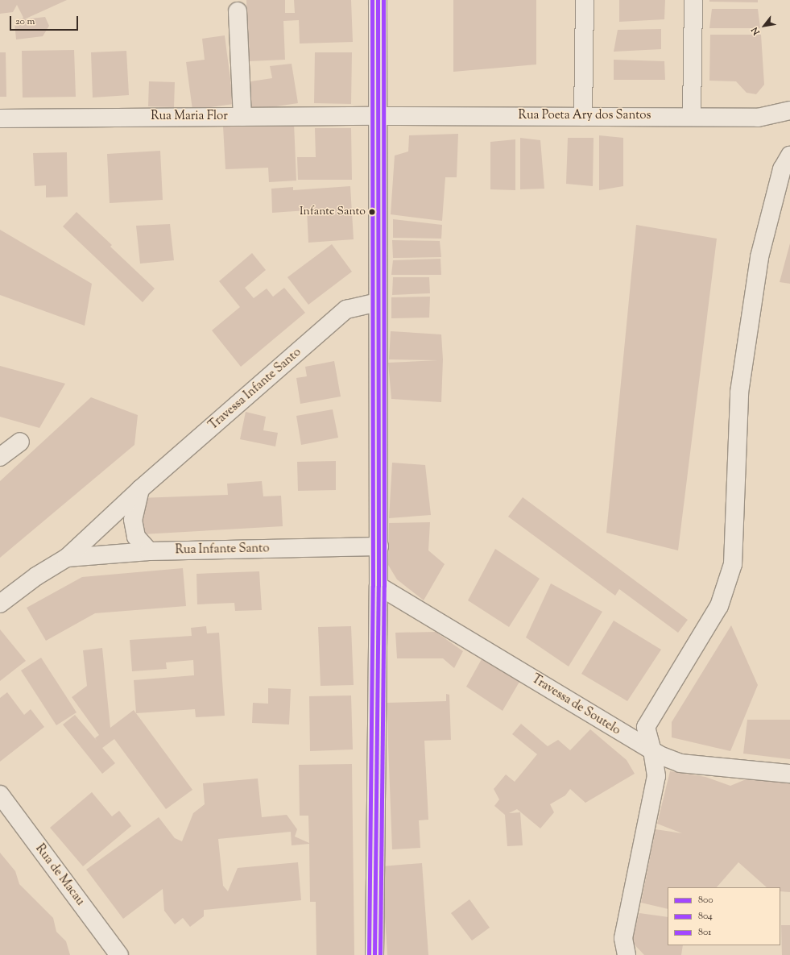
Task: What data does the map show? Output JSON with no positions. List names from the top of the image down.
{
  "streets": {
    "street": [
      "Rua Poeta Ary dos Santos",
      "Rua Maria Flor",
      "Travessa Infante Santo",
      "Rua Infante Santo",
      "Travessa de Soutelo",
      "Rua de Macau"
    ]
  },
  "crossings": [
    ["Rua Poeta Ary dos Santos", "Rua Maria Flor"],
    ["Travessa Infante Santo", "Rua Infante Santo"]
  ],
  "places": ["Infante Santo"],
  "lines": ["transit line 800", "transit line 804", "transit line 801"],
  "legend": ["800", "804", "801"],
  "scale_bar": "20 m",
  "north": "bottom left"
}
